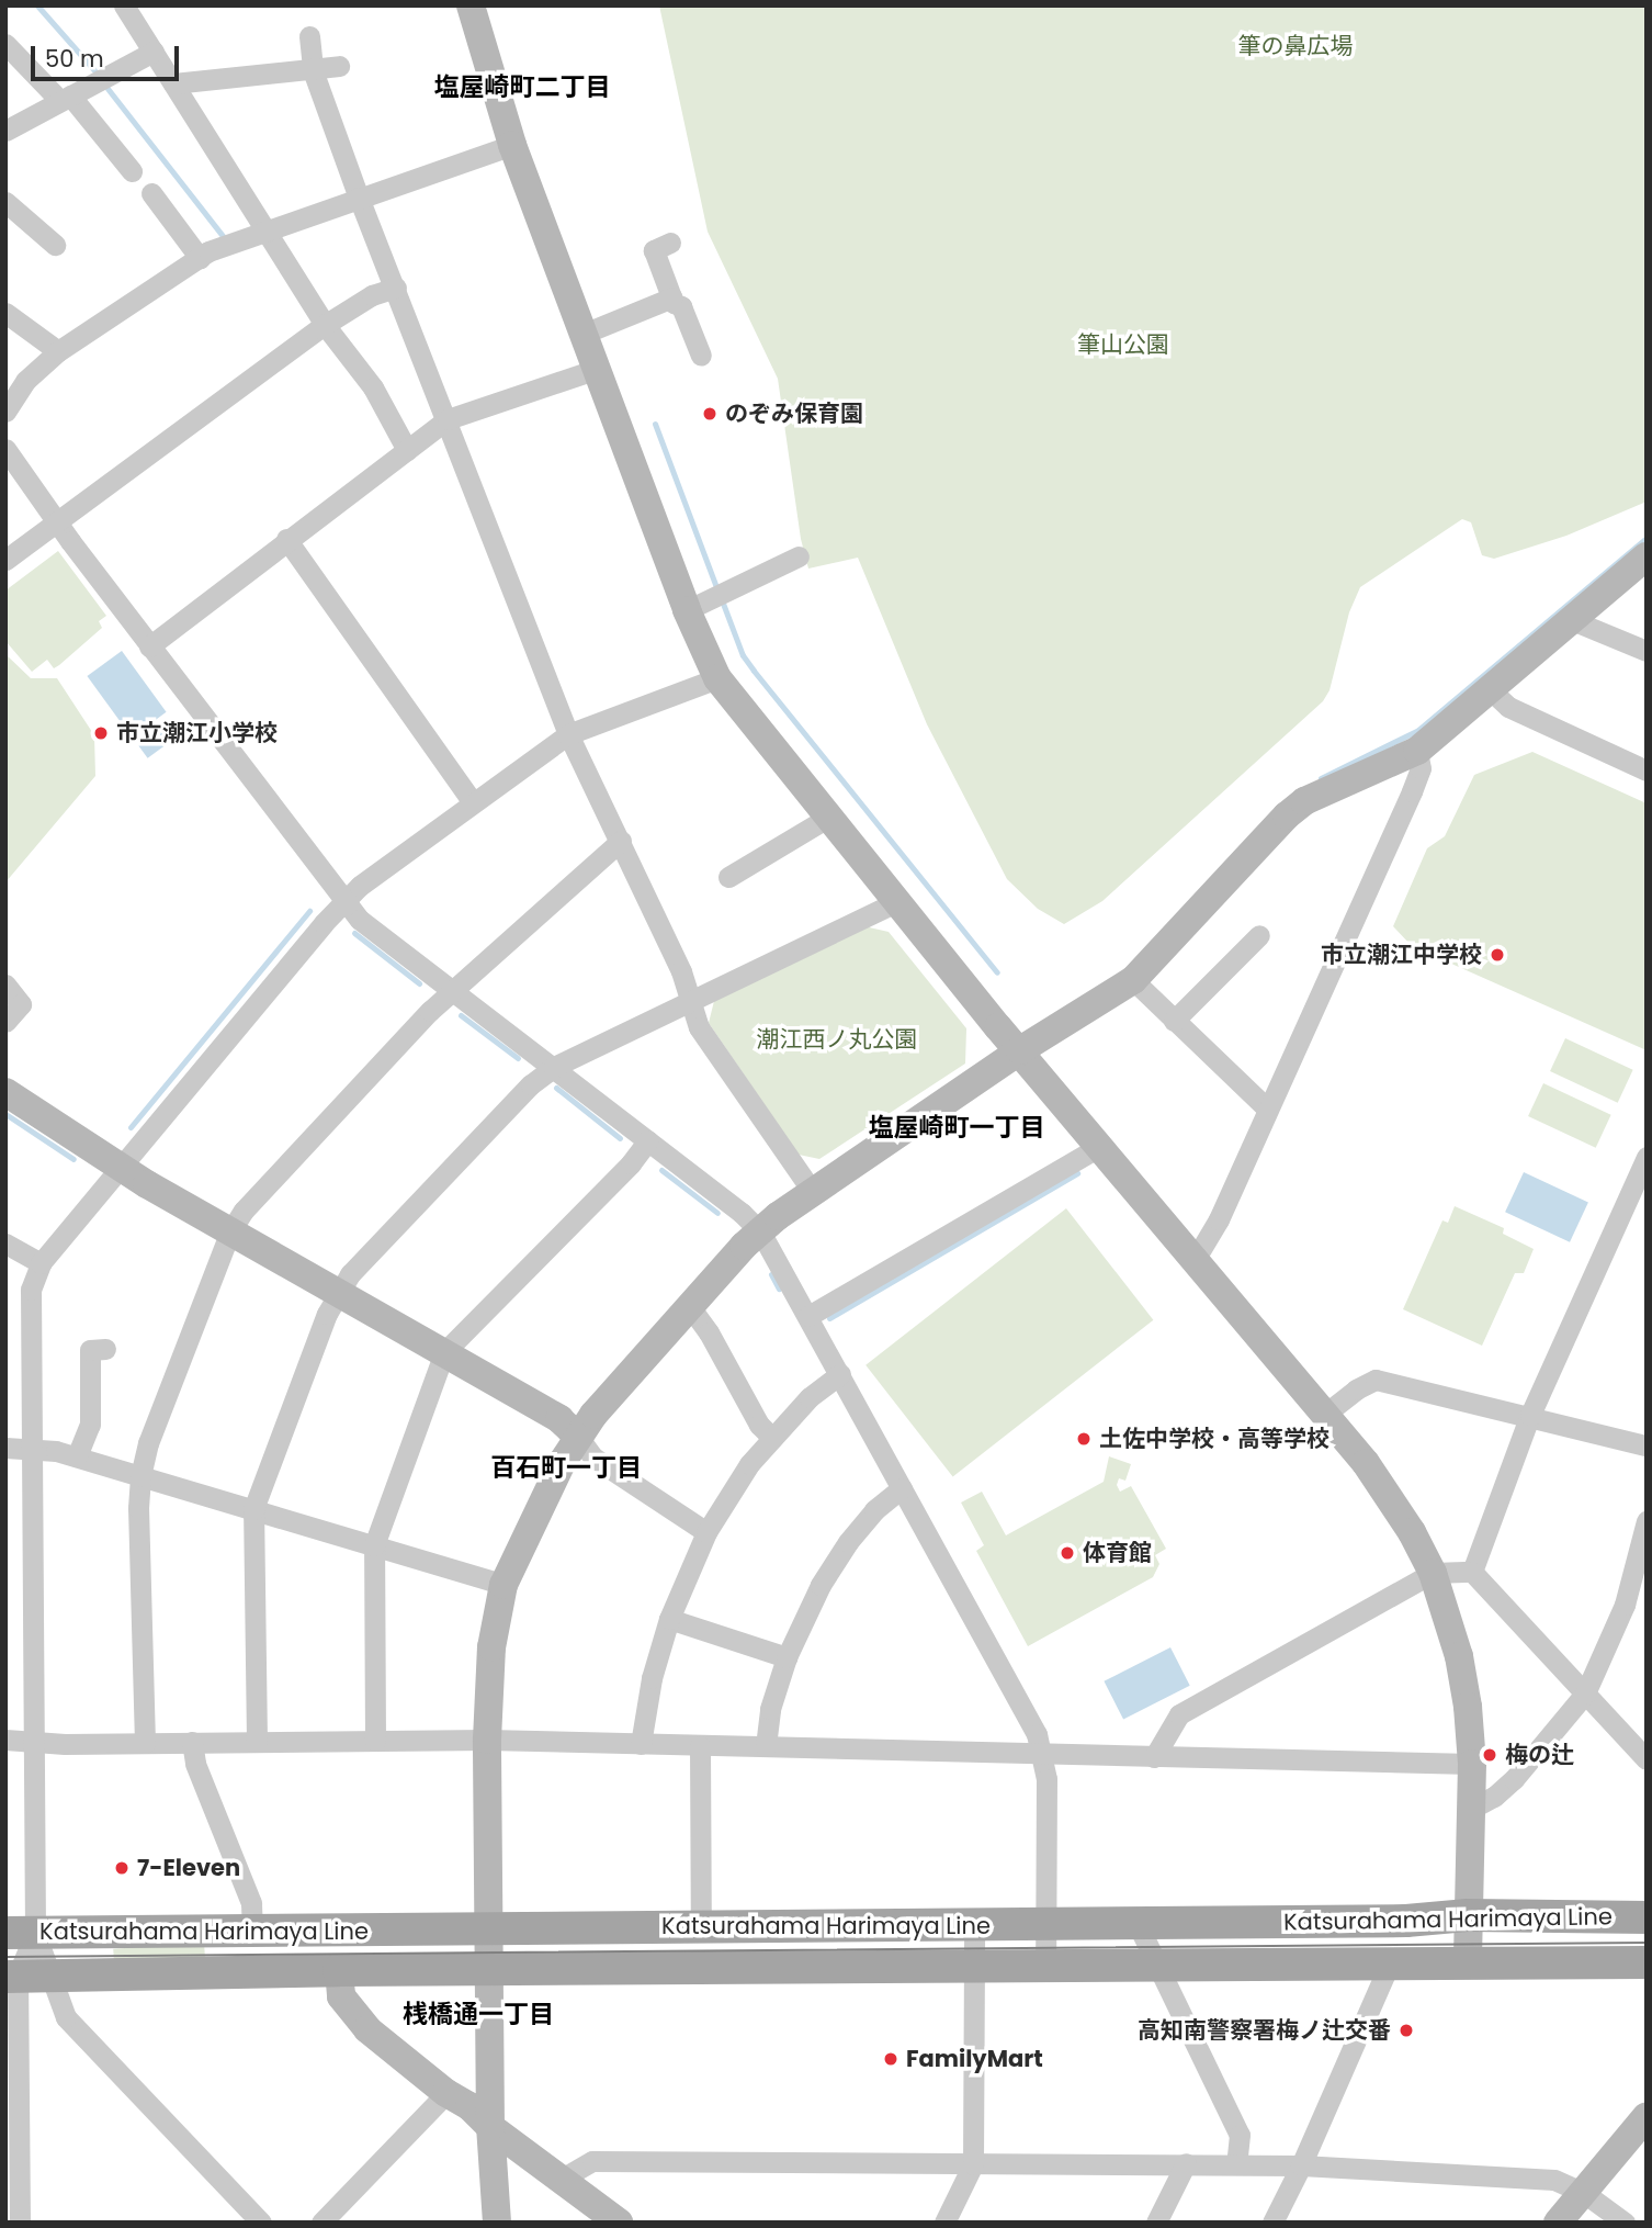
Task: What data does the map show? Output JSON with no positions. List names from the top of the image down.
{
  "streets": {
    "main road": ["Katsurahama Harimaya Line"]
  },
  "districts": [
    "塩屋崎町二丁目",
    "塩屋崎町一丁目",
    "百石町一丁目",
    "桟橋通一丁目"
  ],
  "parks": ["筆の鼻広場", "筆山公園", "潮江西ノ丸公園"],
  "places": [
    "のぞみ保育園",
    "市立潮江小学校",
    "市立潮江中学校",
    "土佐中学校・高等学校",
    "体育館",
    "梅の辻",
    "7-Eleven",
    "高知南警察署梅ノ辻交番",
    "FamilyMart"
  ],
  "scale_bar": "50 m"
}
